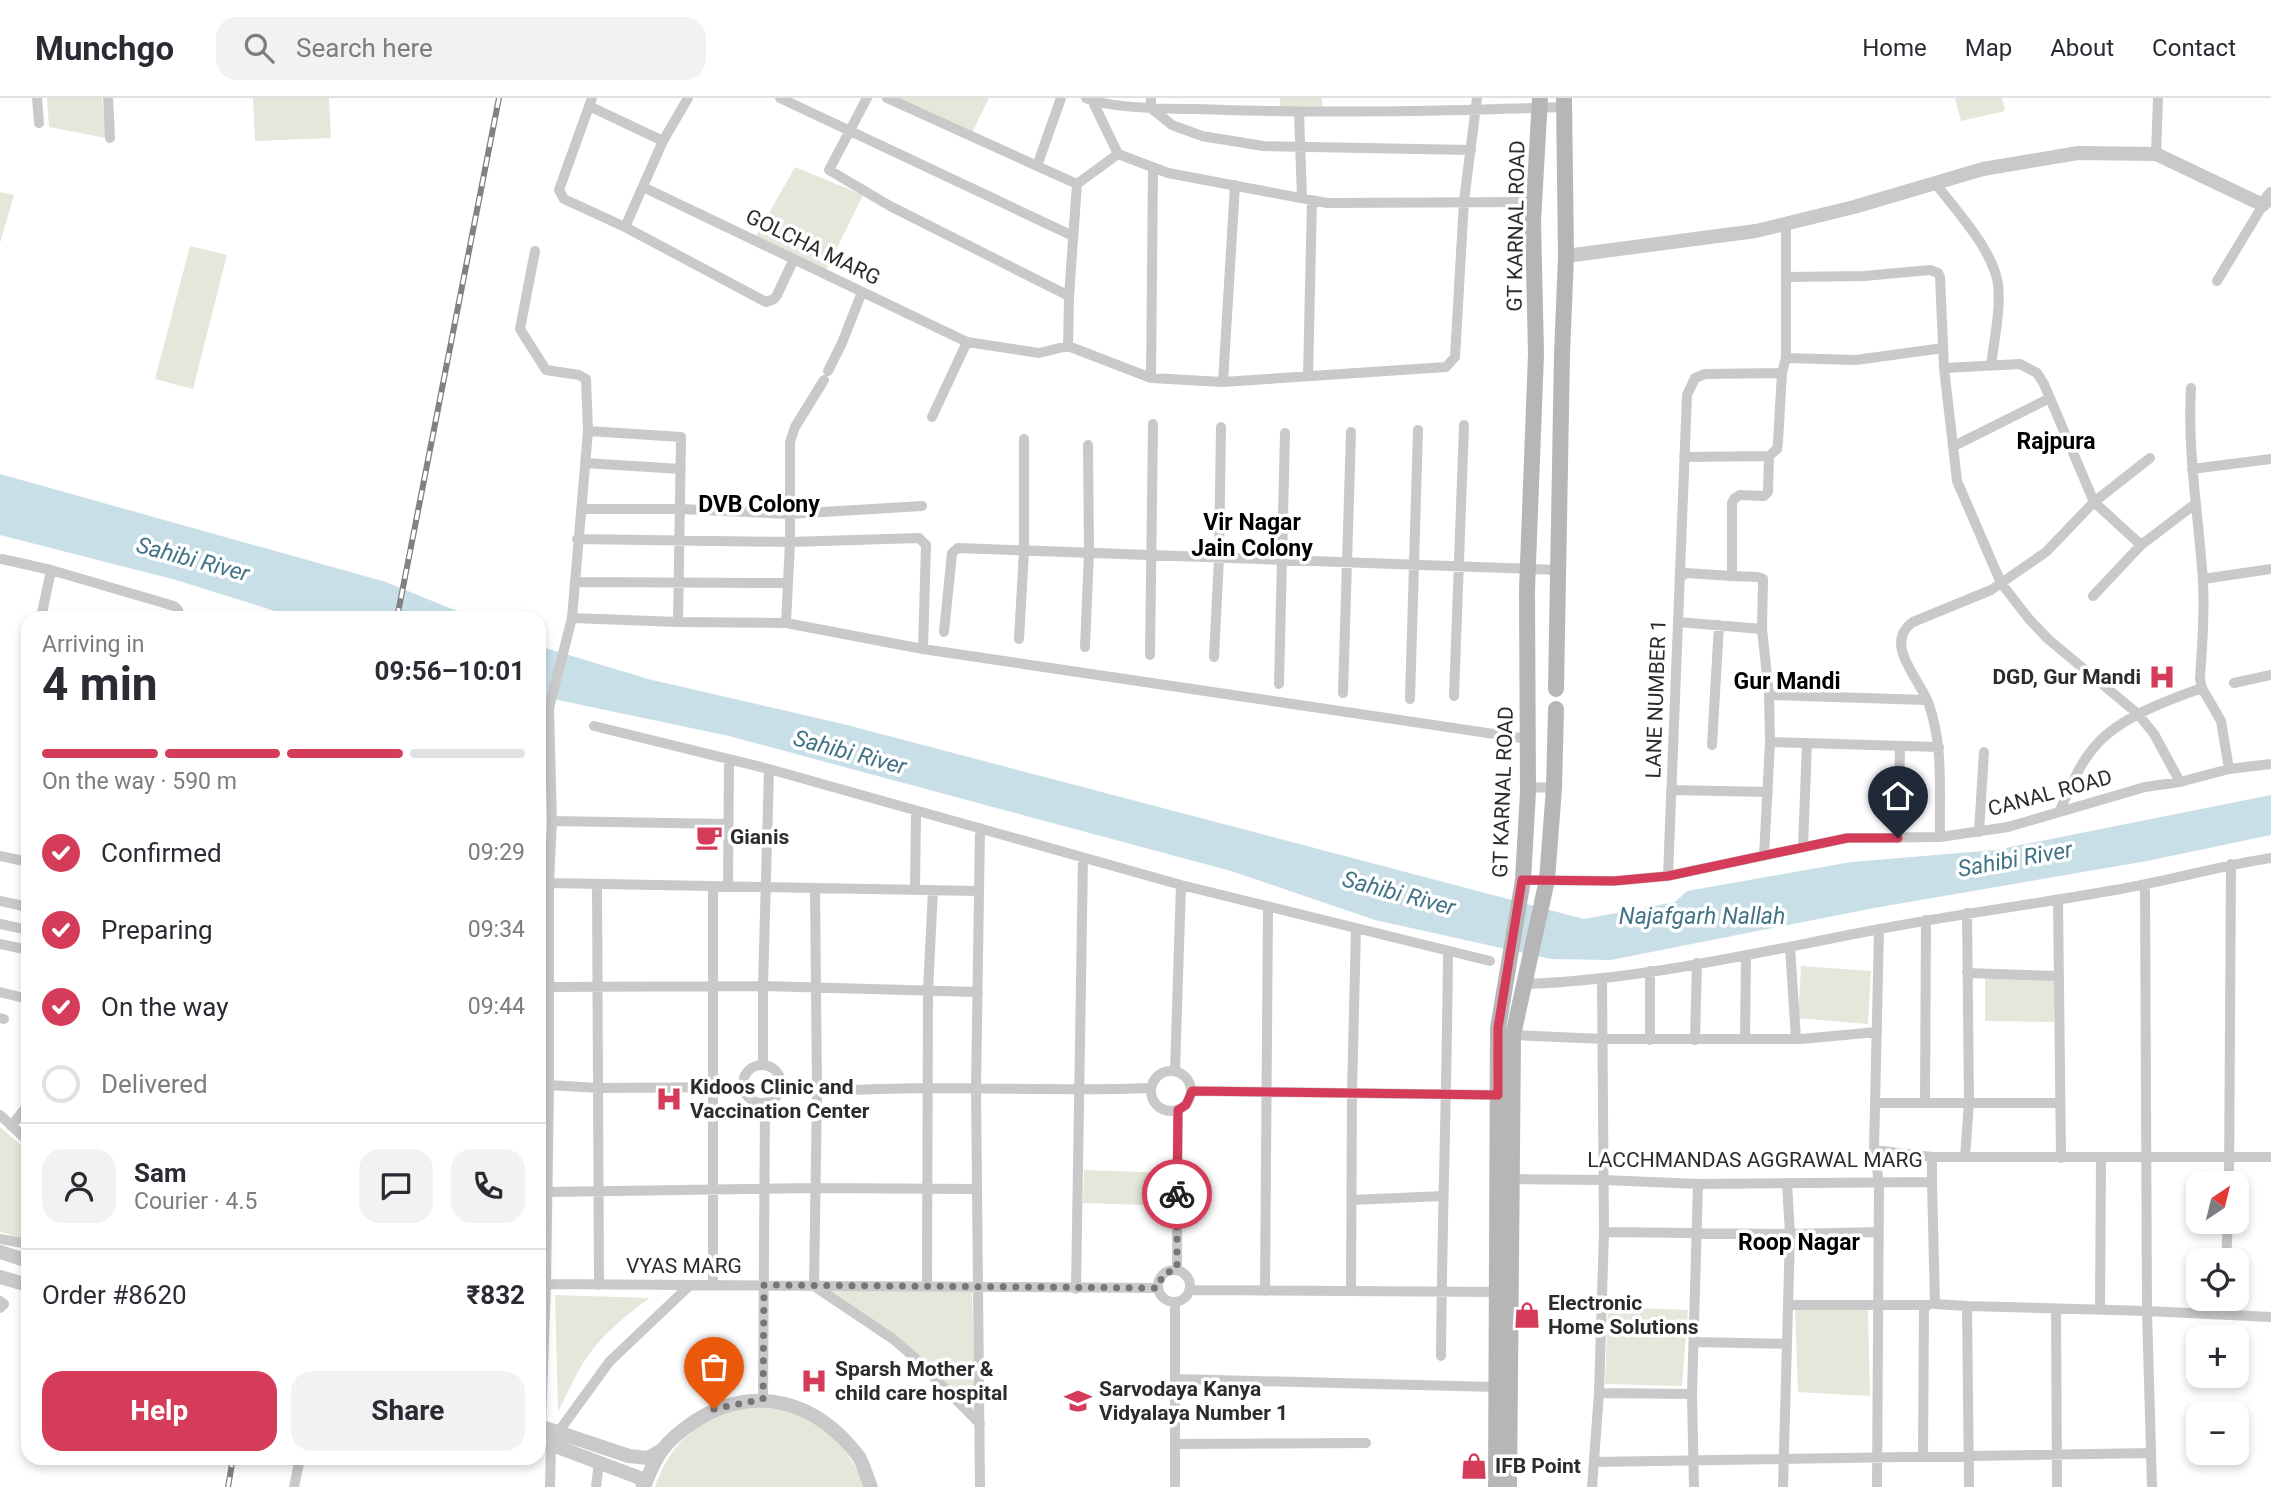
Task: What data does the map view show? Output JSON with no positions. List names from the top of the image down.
{
  "streets": {
    "main road": ["GT KARNAL ROAD"],
    "street": [
      "GOLCHA MARG",
      "LANE NUMBER 1",
      "CANAL ROAD",
      "LACCHMANDAS AGGRAWAL MARG",
      "VYAS MARG"
    ]
  },
  "crossings": [
    ["GT KARNAL ROAD", "CANAL ROAD"],
    ["LANE NUMBER 1", "CANAL ROAD"]
  ],
  "districts": [
    "Rajpura",
    "DVB Colony",
    "Vir Nagar Jain Colony",
    "Gur Mandi",
    "Roop Nagar"
  ],
  "water": ["Sahibi River", "Najafgarh Nallah"],
  "places": {
    "hospital": ["DGD, Gur Mandi", "Kidoos Clinic and Vaccination Center", "Sparsh Mother & child care hospital"],
    "cafe": ["Gianis"],
    "shop": ["Electronic Home Solutions", "IFB Point"],
    "school or university": ["Sarvodaya Kanya Vidyalaya Number 1"]
  },
  "north": "top right",
  "page": {
    "header": "Munchgo",
    "search": "Search here",
    "nav": [
      "Home",
      "Map",
      "About",
      "Contact"
    ],
    "heading": ["4 min", "Arriving in", "09:56–10:01"],
    "panel": [
      "Sam",
      "Courier · 4.5",
      "Order #8620",
      "₹832"
    ],
    "bar": "On the way · 590 m",
    "list": [
      ["Confirmed", "09:29"],
      ["Preparing", "09:34"],
      ["On the way", "09:44"],
      "Delivered"
    ],
    "map_buttons": ["+", "−"],
    "buttons": ["Help", "Share"]
  }
}
